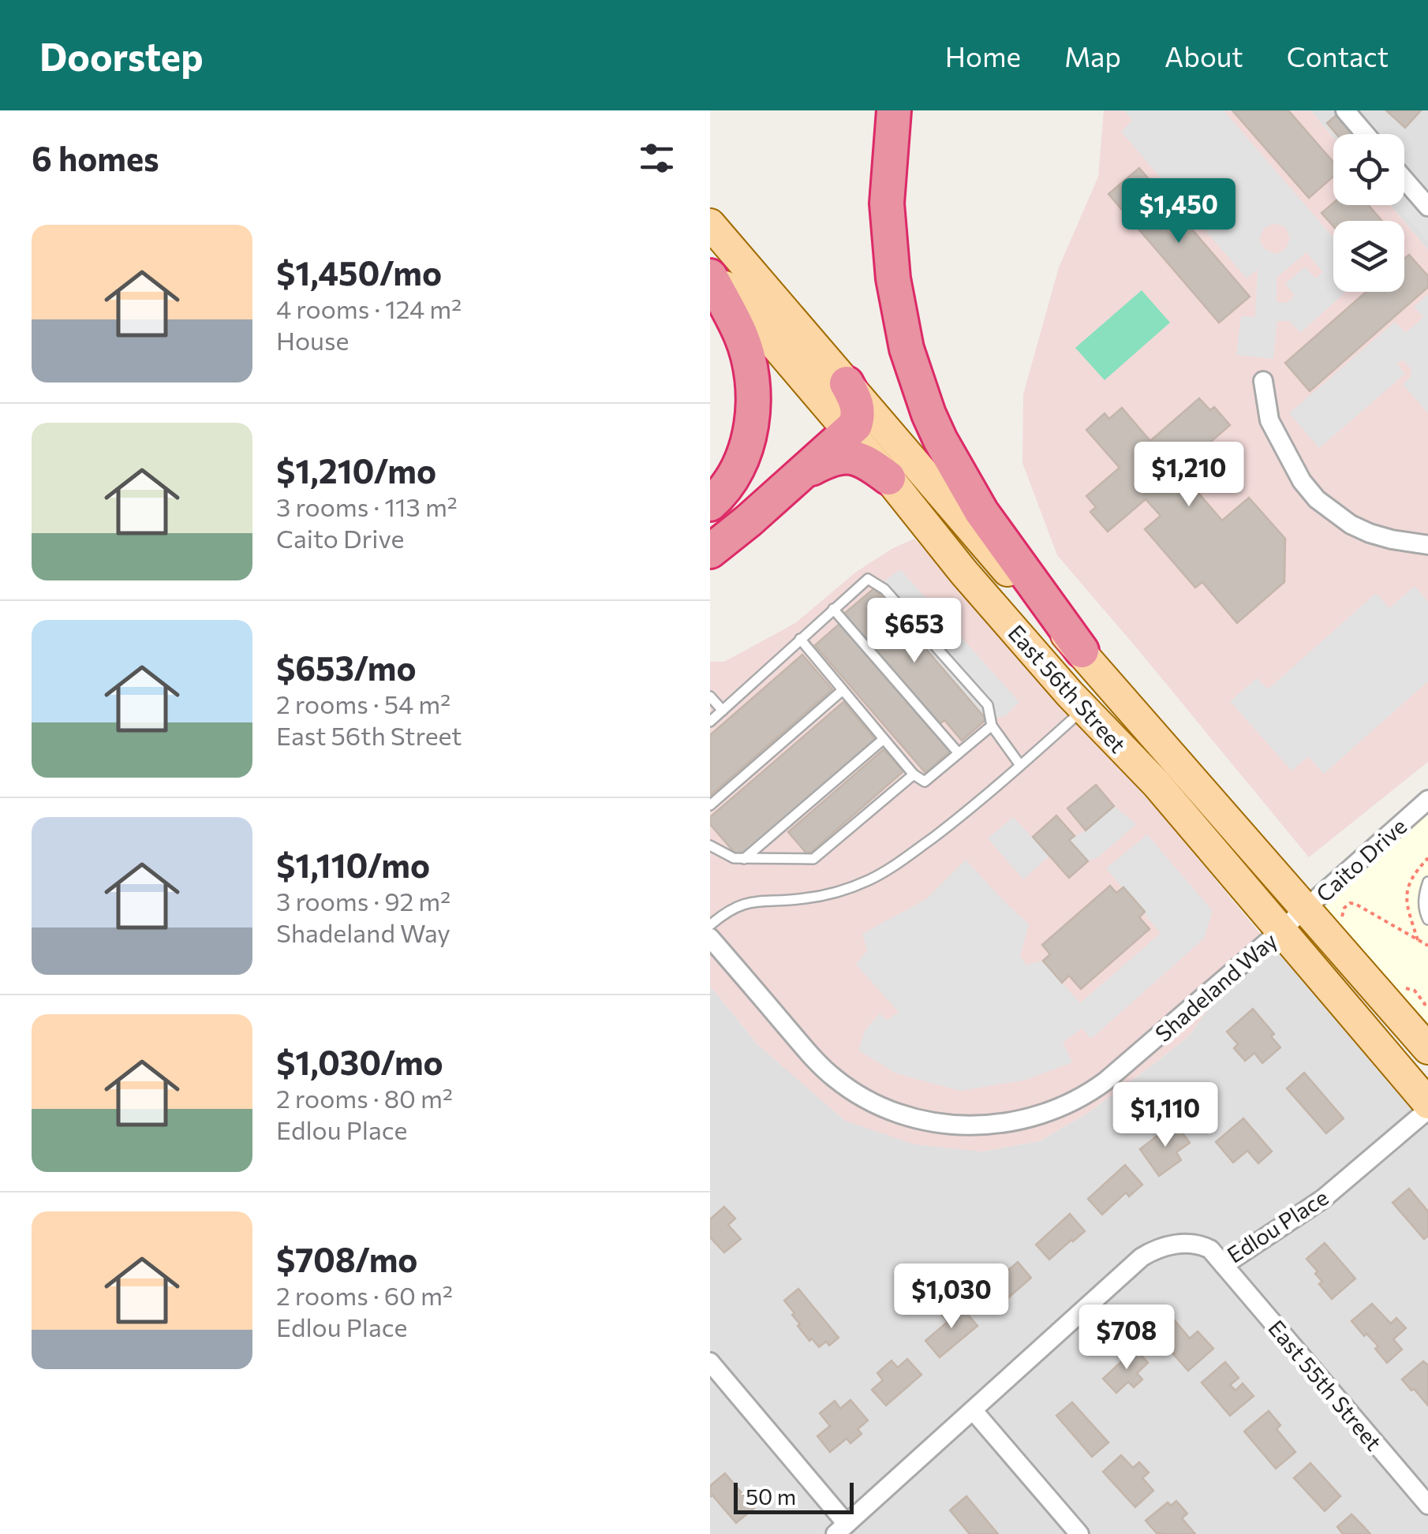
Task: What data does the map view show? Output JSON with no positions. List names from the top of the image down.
{
  "streets": {
    "main road": ["East 56th Street"],
    "street": [
      "Caito Drive",
      "Shadeland Way",
      "Edlou Place",
      "East 55th Street"
    ]
  },
  "crossings": [
    ["East 56th Street", "Caito Drive"],
    ["East 56th Street", "Shadeland Way"],
    ["Caito Drive", "Shadeland Way"],
    ["Edlou Place", "East 55th Street"]
  ],
  "scale_bar": "50 m",
  "page": {
    "header": "Doorstep",
    "nav": [
      "Home",
      "Map",
      "About",
      "Contact"
    ],
    "heading": "6 homes",
    "price": [
      "$1,450",
      "$1,210",
      "$653",
      "$1,110",
      "$1,030",
      "$708"
    ],
    "list": [
      {
        "name": "$1,450/mo",
        "note": "4 rooms · 124 m² · House"
      },
      {
        "name": "$1,210/mo",
        "note": "3 rooms · 113 m² · Caito Drive"
      },
      {
        "name": "$653/mo",
        "note": "2 rooms · 54 m² · East 56th Street"
      },
      {
        "name": "$1,110/mo",
        "note": "3 rooms · 92 m² · Shadeland Way"
      },
      {
        "name": "$1,030/mo",
        "note": "2 rooms · 80 m² · Edlou Place"
      },
      {
        "name": "$708/mo",
        "note": "2 rooms · 60 m² · Edlou Place"
      }
    ],
    "scale": "50 m"
  }
}
